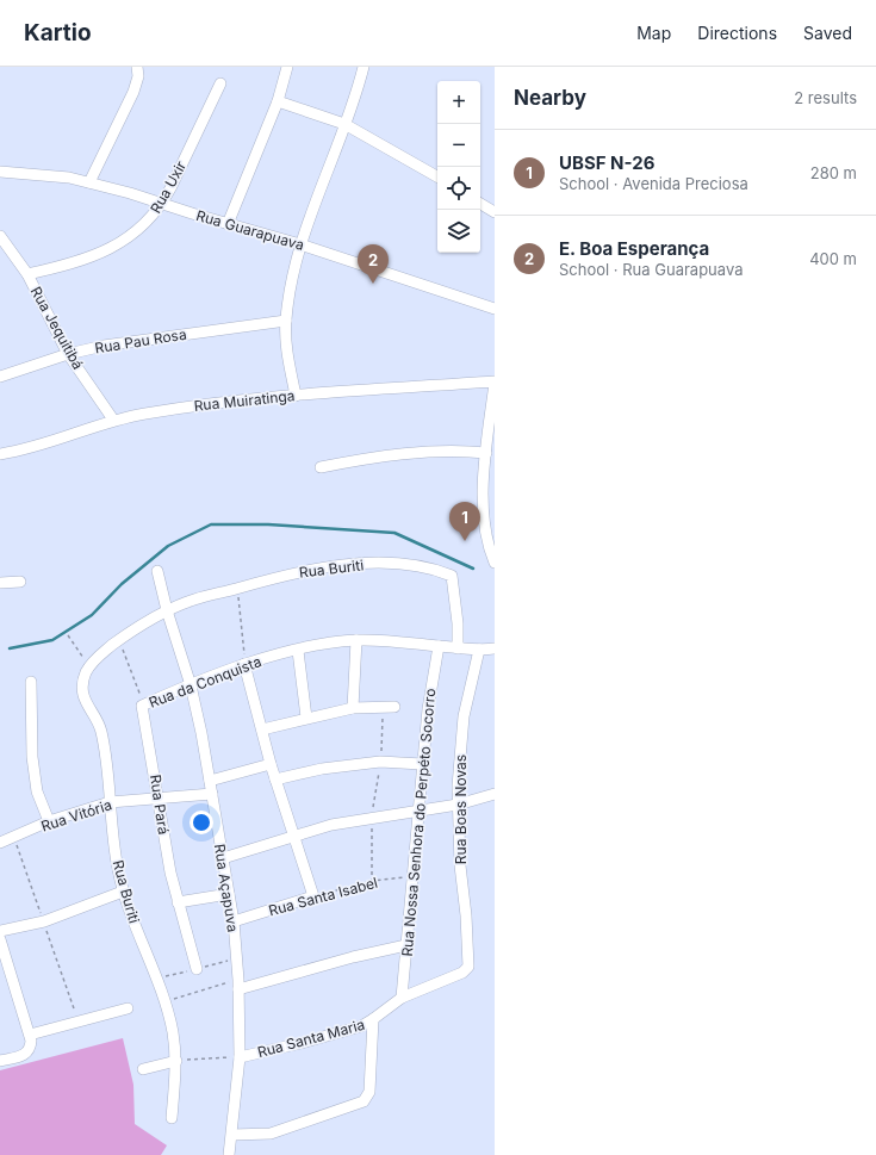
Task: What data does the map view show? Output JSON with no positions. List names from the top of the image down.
{
  "streets": {
    "street": [
      "Rua Uxir",
      "Rua Guarapuava",
      "Rua Jequitibá",
      "Rua Pau Rosa",
      "Rua Muiratinga",
      "Rua Buriti",
      "Rua da Conquista",
      "Rua Pará",
      "Rua Boas Novas",
      "Rua Vitória",
      "Rua Nossa Senhora do Perpéto Socorro",
      "Rua Açapuva",
      "Rua Santa Isabel",
      "Rua Santa Maria"
    ]
  },
  "crossings": [
    ["Rua Uxir", "Rua Guarapuava"],
    ["Rua Uxir", "Rua Jequitibá"],
    ["Rua Jequitibá", "Rua Pau Rosa"],
    ["Rua Jequitibá", "Rua Muiratinga"],
    ["Rua Buriti", "Rua da Conquista"],
    ["Rua Buriti", "Rua Vitória"],
    ["Rua Buriti", "Rua Açapuva"],
    ["Rua Buriti", "Rua Santa Maria"],
    ["Rua da Conquista", "Rua Pará"],
    ["Rua da Conquista", "Rua Boas Novas"],
    ["Rua da Conquista", "Rua Nossa Senhora do Perpéto Socorro"],
    ["Rua da Conquista", "Rua Açapuva"],
    ["Rua Pará", "Rua Vitória"],
    ["Rua Boas Novas", "Rua Santa Maria"],
    ["Rua Vitória", "Rua Açapuva"],
    ["Rua Nossa Senhora do Perpéto Socorro", "Rua Santa Isabel"],
    ["Rua Nossa Senhora do Perpéto Socorro", "Rua Santa Maria"],
    ["Rua Açapuva", "Rua Santa Isabel"],
    ["Rua Açapuva", "Rua Santa Maria"]
  ],
  "page": {
    "header": "Kartio",
    "nav": ["Map", "Directions", "Saved"],
    "heading": ["Nearby", "2 results"],
    "map_buttons": ["+", "−"],
    "list": [
      {
        "mark": "1",
        "name": "UBSF N-26",
        "note": "School · Avenida Preciosa",
        "value": "280 m"
      },
      {
        "mark": "2",
        "name": "E. Boa Esperança",
        "note": "School · Rua Guarapuava",
        "value": "400 m"
      }
    ],
    "pins": ["2", "1"]
  }
}
